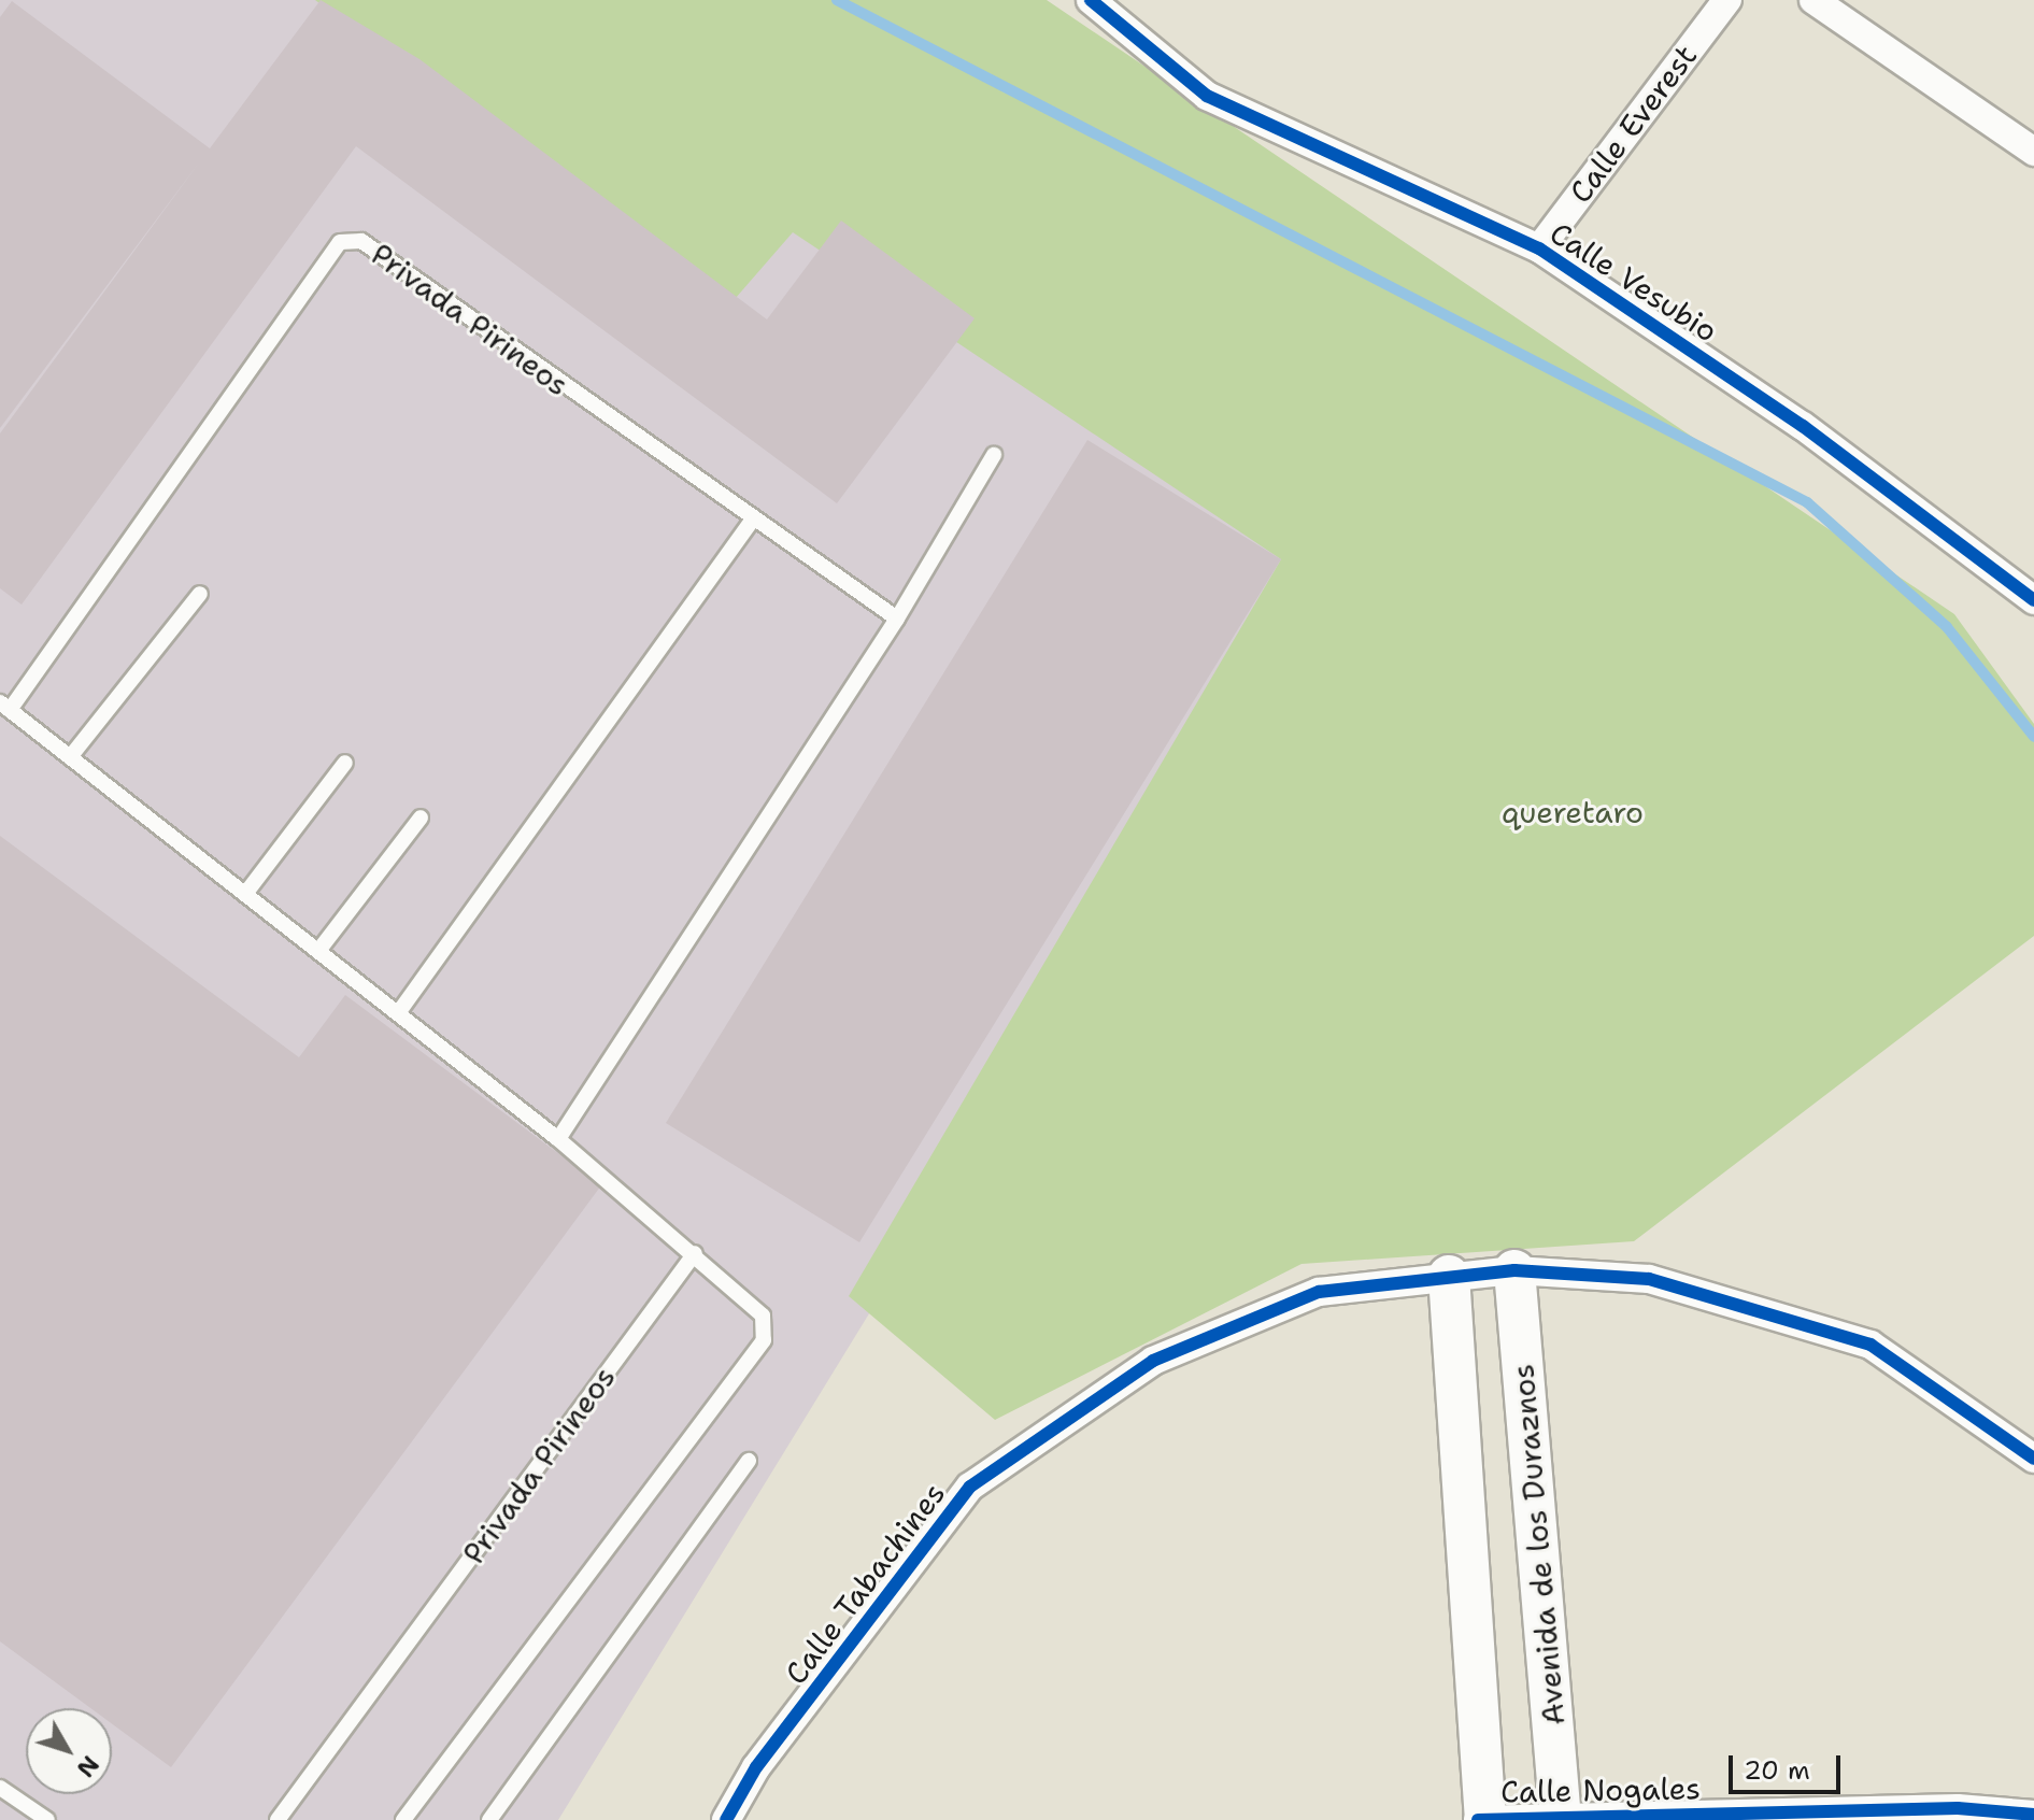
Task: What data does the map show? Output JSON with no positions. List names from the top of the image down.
{
  "streets": {
    "street": [
      "Calle Everest",
      "Calle Vesubio",
      "Avenida de los Duraznos",
      "Calle Tabachines",
      "Calle Nogales"
    ],
    "lane": ["Privada Pirineos"]
  },
  "crossings": [
    ["Calle Everest", "Calle Vesubio"],
    ["Avenida de los Duraznos", "Calle Tabachines"],
    ["Avenida de los Duraznos", "Calle Nogales"]
  ],
  "parks": ["queretaro"],
  "scale_bar": "20 m",
  "north": "bottom right"
}
